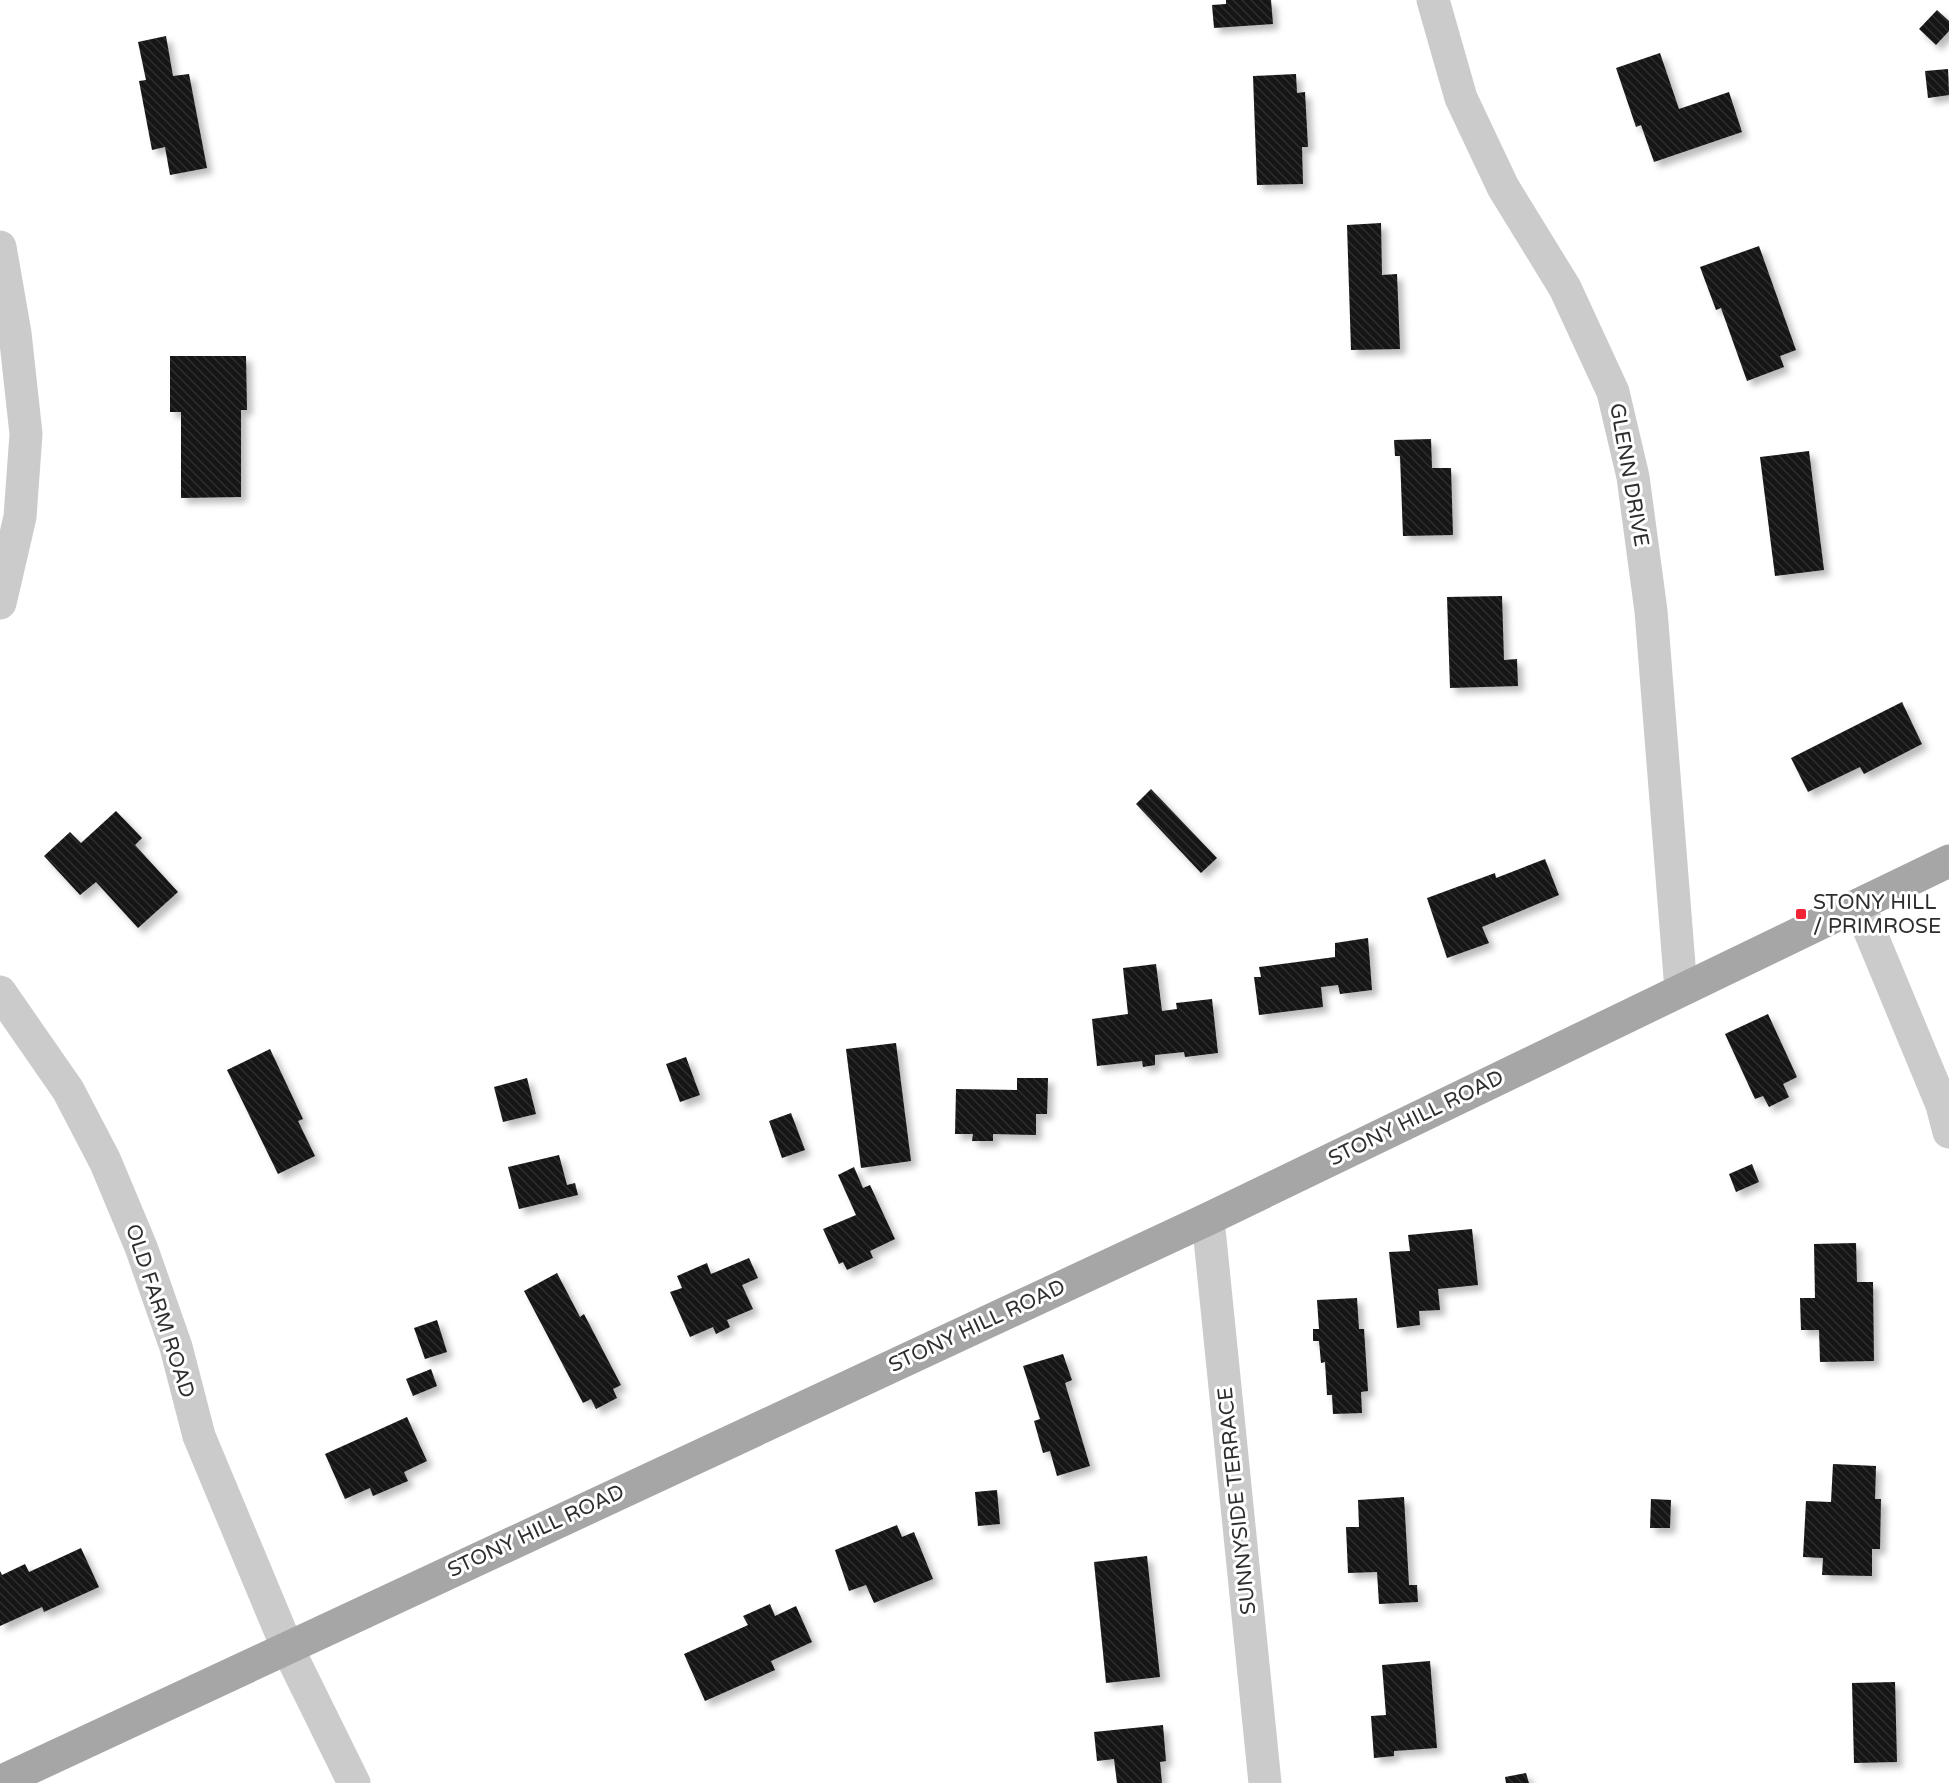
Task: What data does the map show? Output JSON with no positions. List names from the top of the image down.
{
  "streets": {
    "main road": ["STONY HILL ROAD"],
    "street": ["GLENN DRIVE", "OLD FARM ROAD", "SUNNYSIDE TERRACE"]
  },
  "crossings": [
    ["GLENN DRIVE", "STONY HILL ROAD"],
    ["STONY HILL ROAD", "OLD FARM ROAD"],
    ["STONY HILL ROAD", "SUNNYSIDE TERRACE"]
  ],
  "places": {
    "transit": ["STONY HILL / PRIMROSE"]
  }
}
